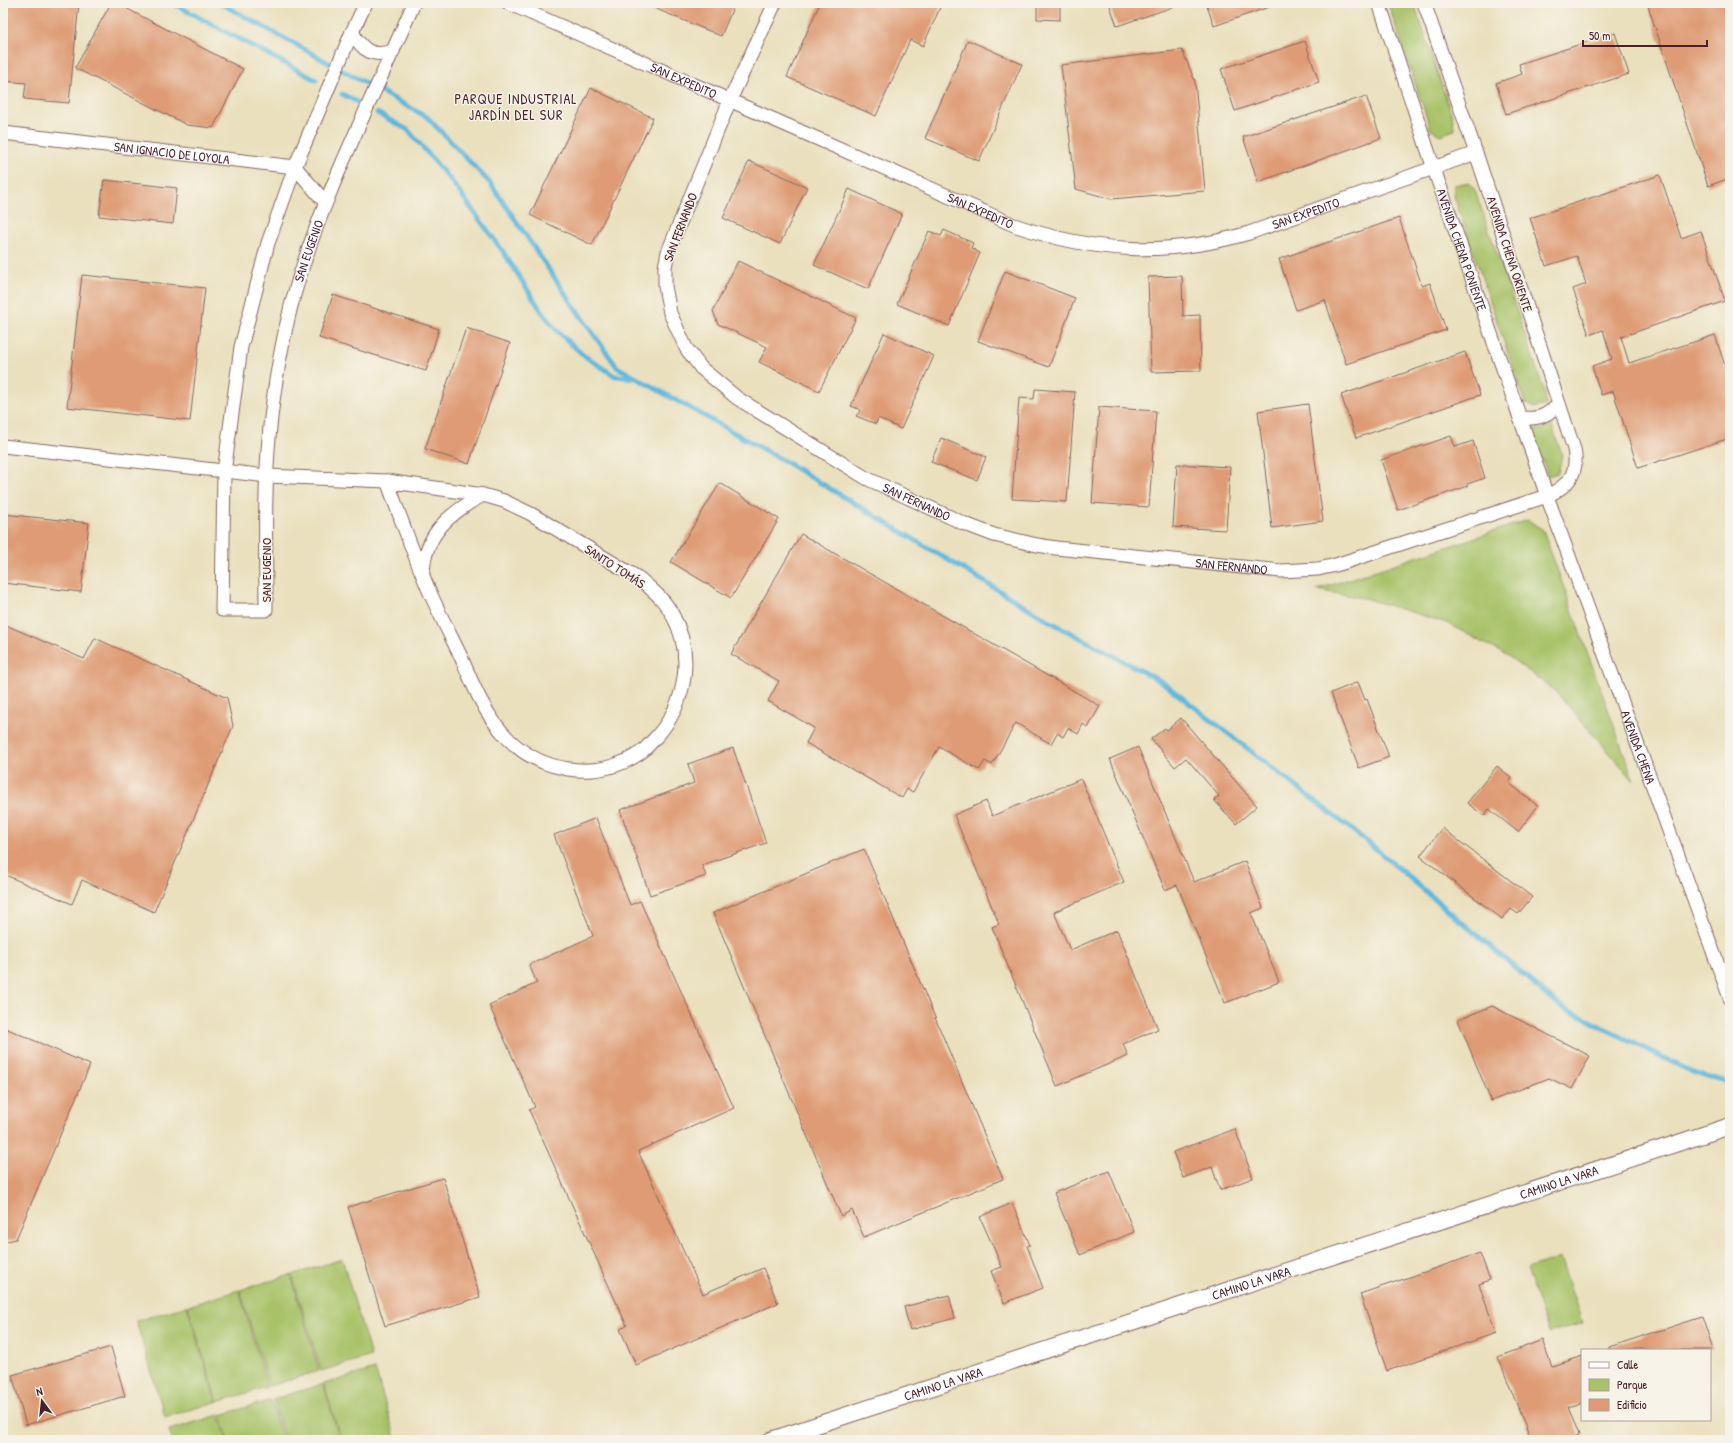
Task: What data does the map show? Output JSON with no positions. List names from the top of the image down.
{
  "streets": {
    "street": [
      "SAN EXPEDITO",
      "SAN IGNACIO DE LOYOLA",
      "SAN FERNANDO",
      "AVENIDA CHENA PONIENTE",
      "SAN EUGENIO",
      "AVENIDA CHENA ORIENTE",
      "SANTO TOMÁS",
      "AVENIDA CHENA",
      "CAMINO LA VARA"
    ]
  },
  "crossings": [
    ["SAN EXPEDITO", "SAN FERNANDO"],
    ["SAN EXPEDITO", "AVENIDA CHENA PONIENTE"],
    ["SAN EXPEDITO", "AVENIDA CHENA ORIENTE"],
    ["SAN IGNACIO DE LOYOLA", "SAN EUGENIO"],
    ["SAN FERNANDO", "AVENIDA CHENA PONIENTE"],
    ["SAN FERNANDO", "AVENIDA CHENA ORIENTE"],
    ["SAN FERNANDO", "AVENIDA CHENA"],
    ["AVENIDA CHENA PONIENTE", "AVENIDA CHENA ORIENTE"],
    ["AVENIDA CHENA PONIENTE", "AVENIDA CHENA"],
    ["SAN EUGENIO", "SANTO TOMÁS"],
    ["AVENIDA CHENA ORIENTE", "AVENIDA CHENA"]
  ],
  "districts": ["PARQUE INDUSTRIAL JARDÍN DEL SUR"],
  "legend": ["Calle", "Parque", "Edificio"],
  "scale_bar": "50 m",
  "north": "top"
}
